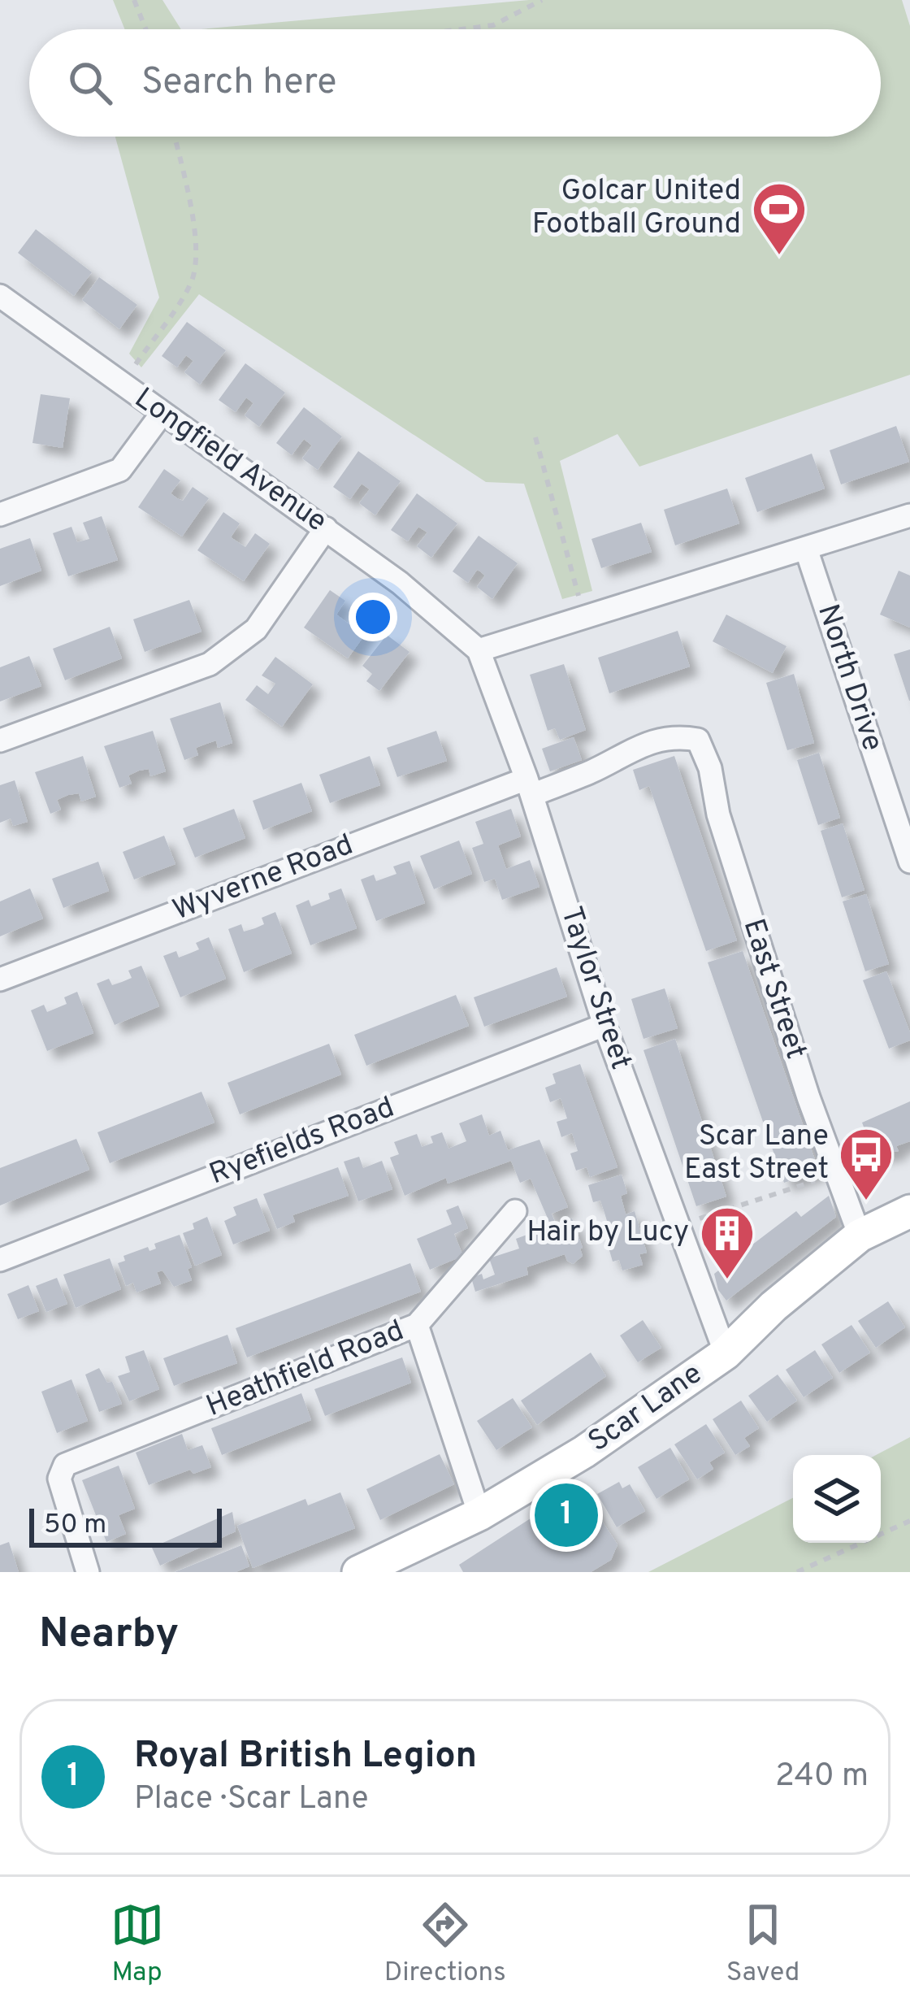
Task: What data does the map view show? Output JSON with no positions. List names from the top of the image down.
{
  "streets": {
    "main road": ["Scar Lane"],
    "street": [
      "Longfield Avenue",
      "North Drive",
      "Wyverne Road",
      "Taylor Street",
      "East Street",
      "Ryefields Road",
      "Heathfield Road"
    ]
  },
  "crossings": [
    ["Longfield Avenue", "Taylor Street"],
    ["Wyverne Road", "Taylor Street"],
    ["Wyverne Road", "East Street"],
    ["Taylor Street", "Ryefields Road"],
    ["Taylor Street", "Scar Lane"],
    ["East Street", "Scar Lane"],
    ["Heathfield Road", "Scar Lane"]
  ],
  "places": {
    "sports": ["Golcar United Football Ground"],
    "bus stop": ["Scar Lane East Street"],
    "building": ["Hair by Lucy"]
  },
  "scale_bar": "50 m",
  "page": {
    "search": "Search here",
    "pins": "1",
    "scale": "50 m",
    "heading": "Nearby",
    "list": [
      {
        "mark": "1",
        "name": "Royal British Legion",
        "note": "Place · Scar Lane",
        "value": "240 m"
      }
    ],
    "nav": ["Map", "Directions", "Saved"]
  }
}
